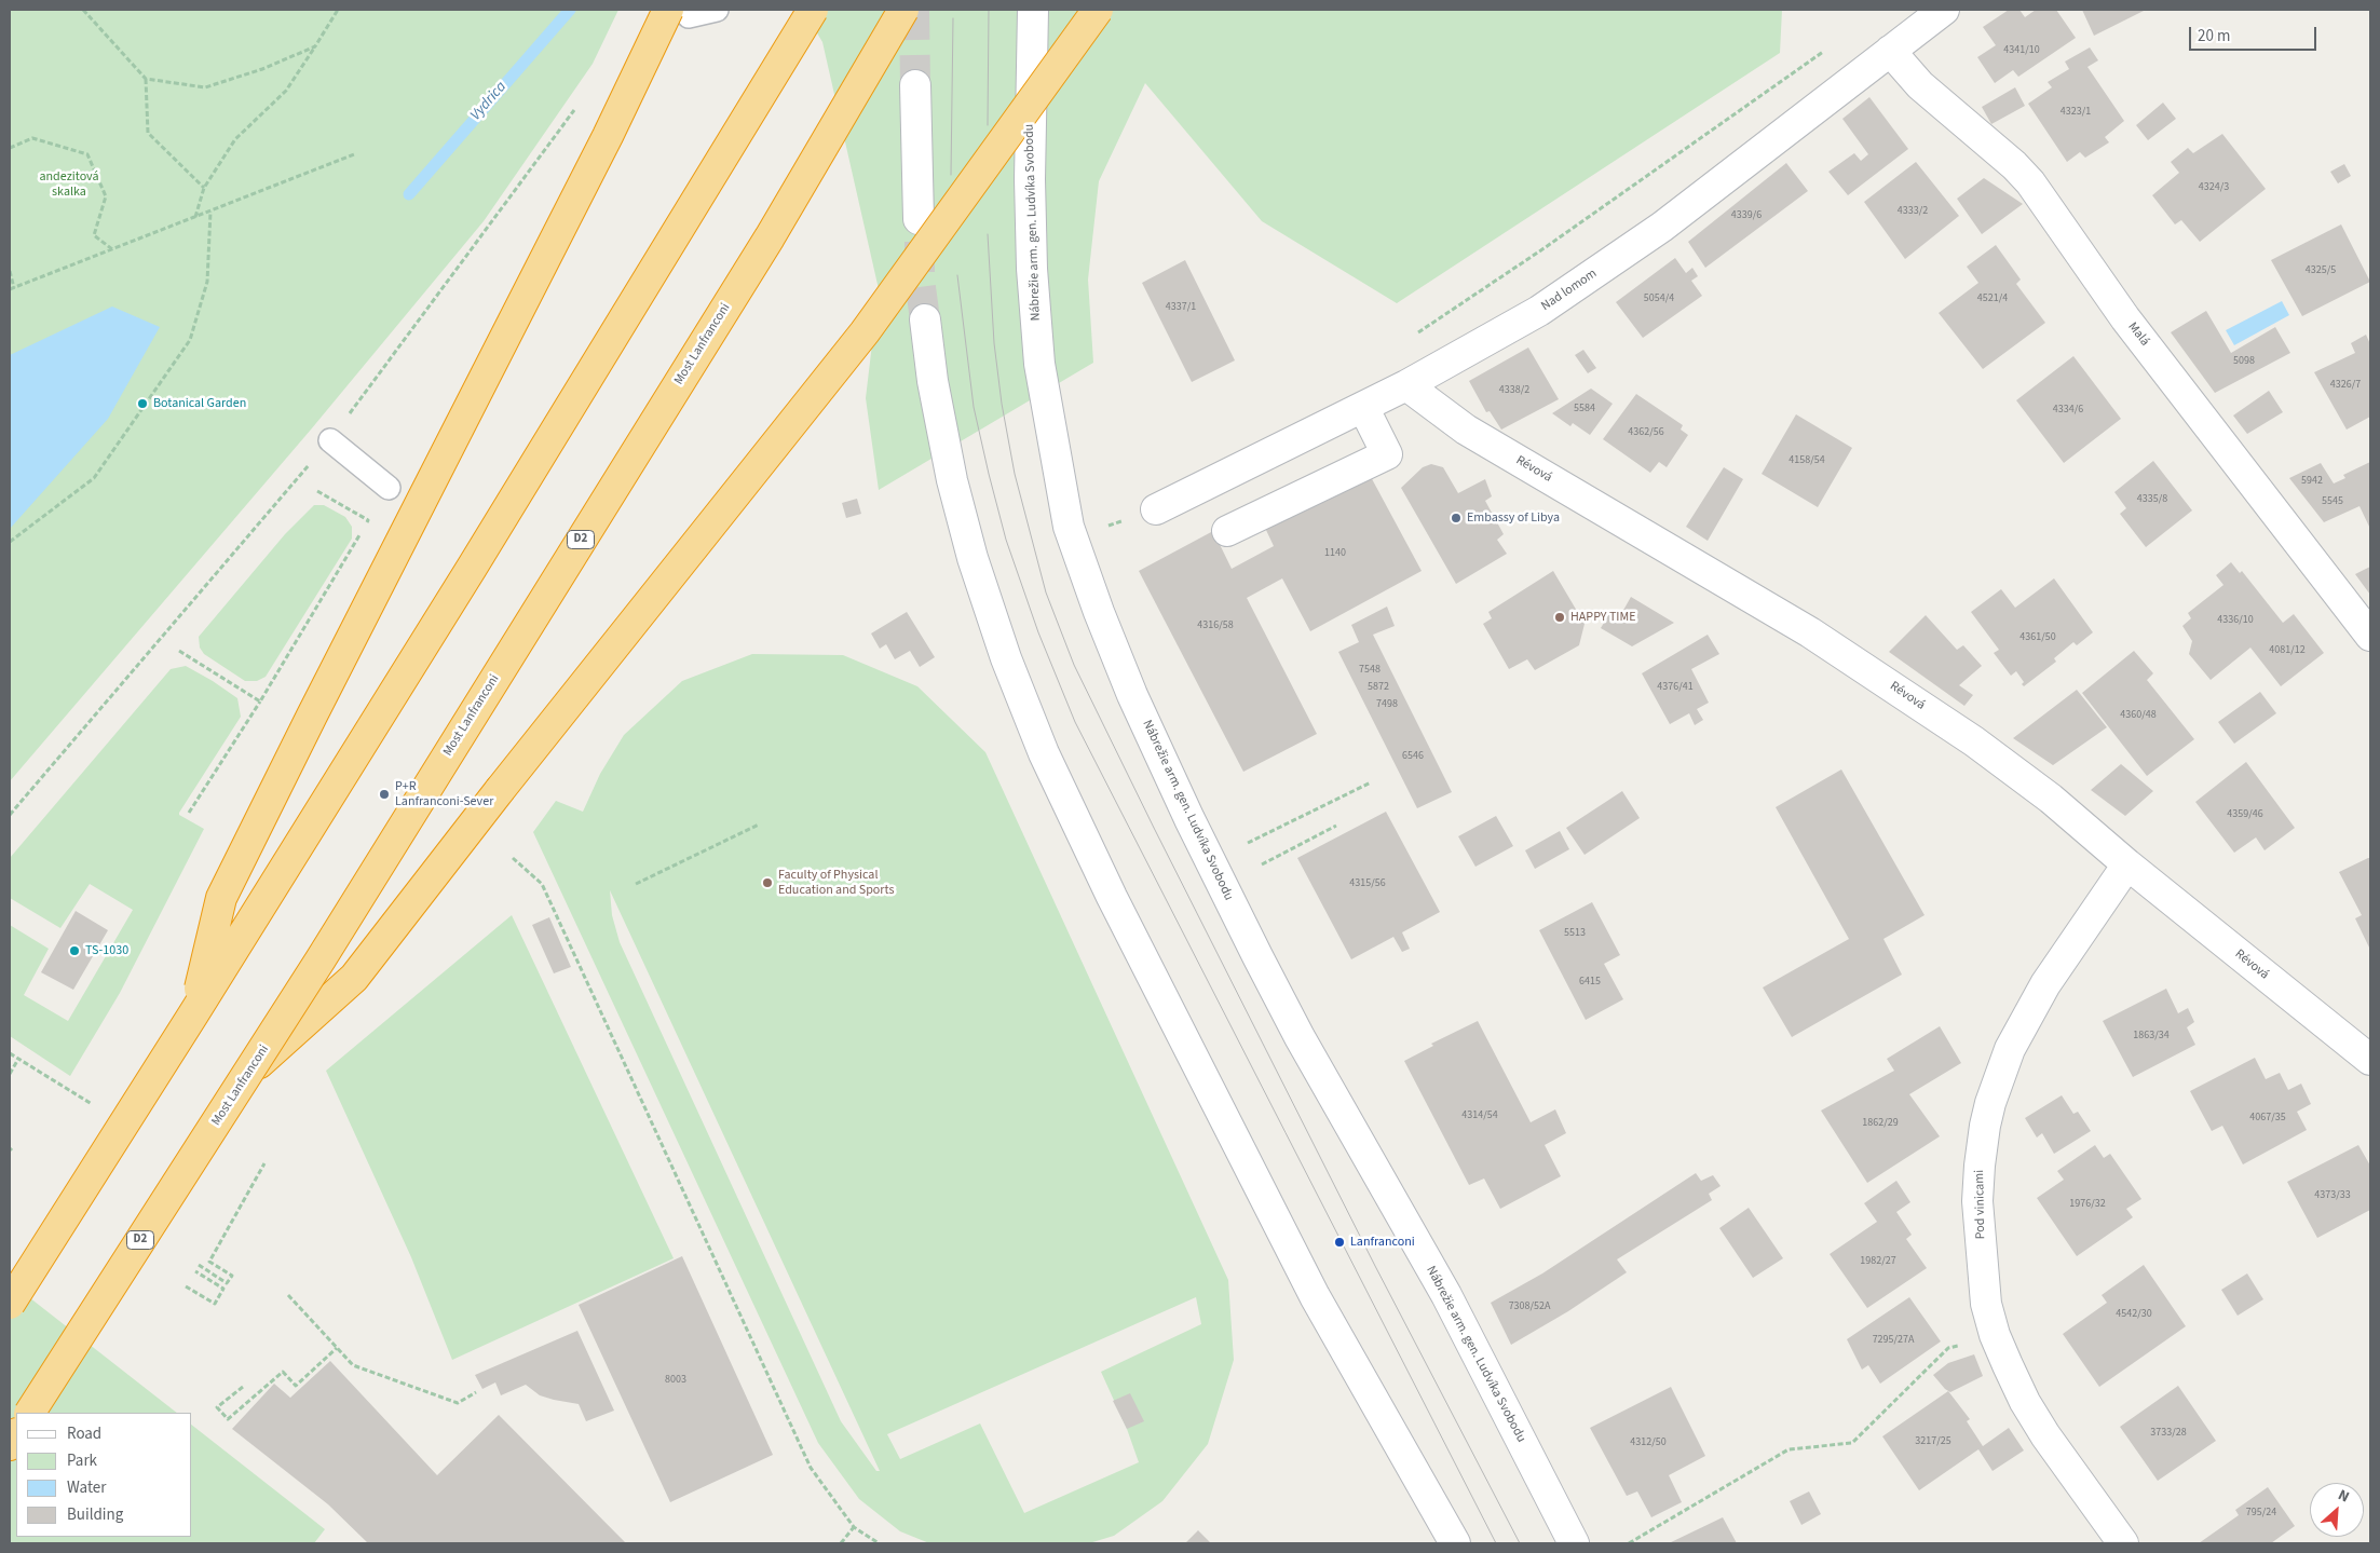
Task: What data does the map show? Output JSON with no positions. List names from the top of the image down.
{
  "streets": {
    "highway": ["Most Lanfranconi", "D2"],
    "street": [
      "Nábrežie arm. gen. Ludvíka Svobodu",
      "Nad lomom",
      "Malá",
      "Révová",
      "Pod vinicami"
    ]
  },
  "crossings": [
    ["Nad lomom", "Malá"],
    ["Nad lomom", "Révová"],
    ["Révová", "Pod vinicami"]
  ],
  "water": ["Vydrica"],
  "parks": ["andezitová skalka"],
  "places": [
    "Botanical Garden",
    "Embassy of Libya",
    "HAPPY TIME",
    "P+R Lanfranconi-Sever",
    "Faculty of Physical Education and Sports",
    "TS-1030",
    "Lanfranconi"
  ],
  "house_numbers": [
    "4341/10",
    "4323/1",
    "4324/3",
    "4333/2",
    "4339/6",
    "4325/5",
    "5054/4",
    "4521/4",
    "4337/1",
    "5098",
    "4326/7",
    "4338/2",
    "5584",
    "4334/6",
    "4362/56",
    "4158/54",
    "5942",
    "4335/8",
    "5545",
    "1140",
    "4336/10",
    "4316/58",
    "4361/50",
    "4081/12",
    "7548",
    "5872",
    "4376/41",
    "7498",
    "4360/48",
    "6546",
    "4359/46",
    "4315/56",
    "5513",
    "6415",
    "1863/34",
    "4314/54",
    "4067/35",
    "1862/29",
    "4373/33",
    "1976/32",
    "1982/27",
    "7308/52A",
    "4542/30",
    "7295/27A",
    "8003",
    "3733/28",
    "3217/25",
    "4312/50",
    "795/24"
  ],
  "legend": [
    "Road",
    "Park",
    "Water",
    "Building"
  ],
  "scale_bar": "20 m",
  "north": "top right"
}
